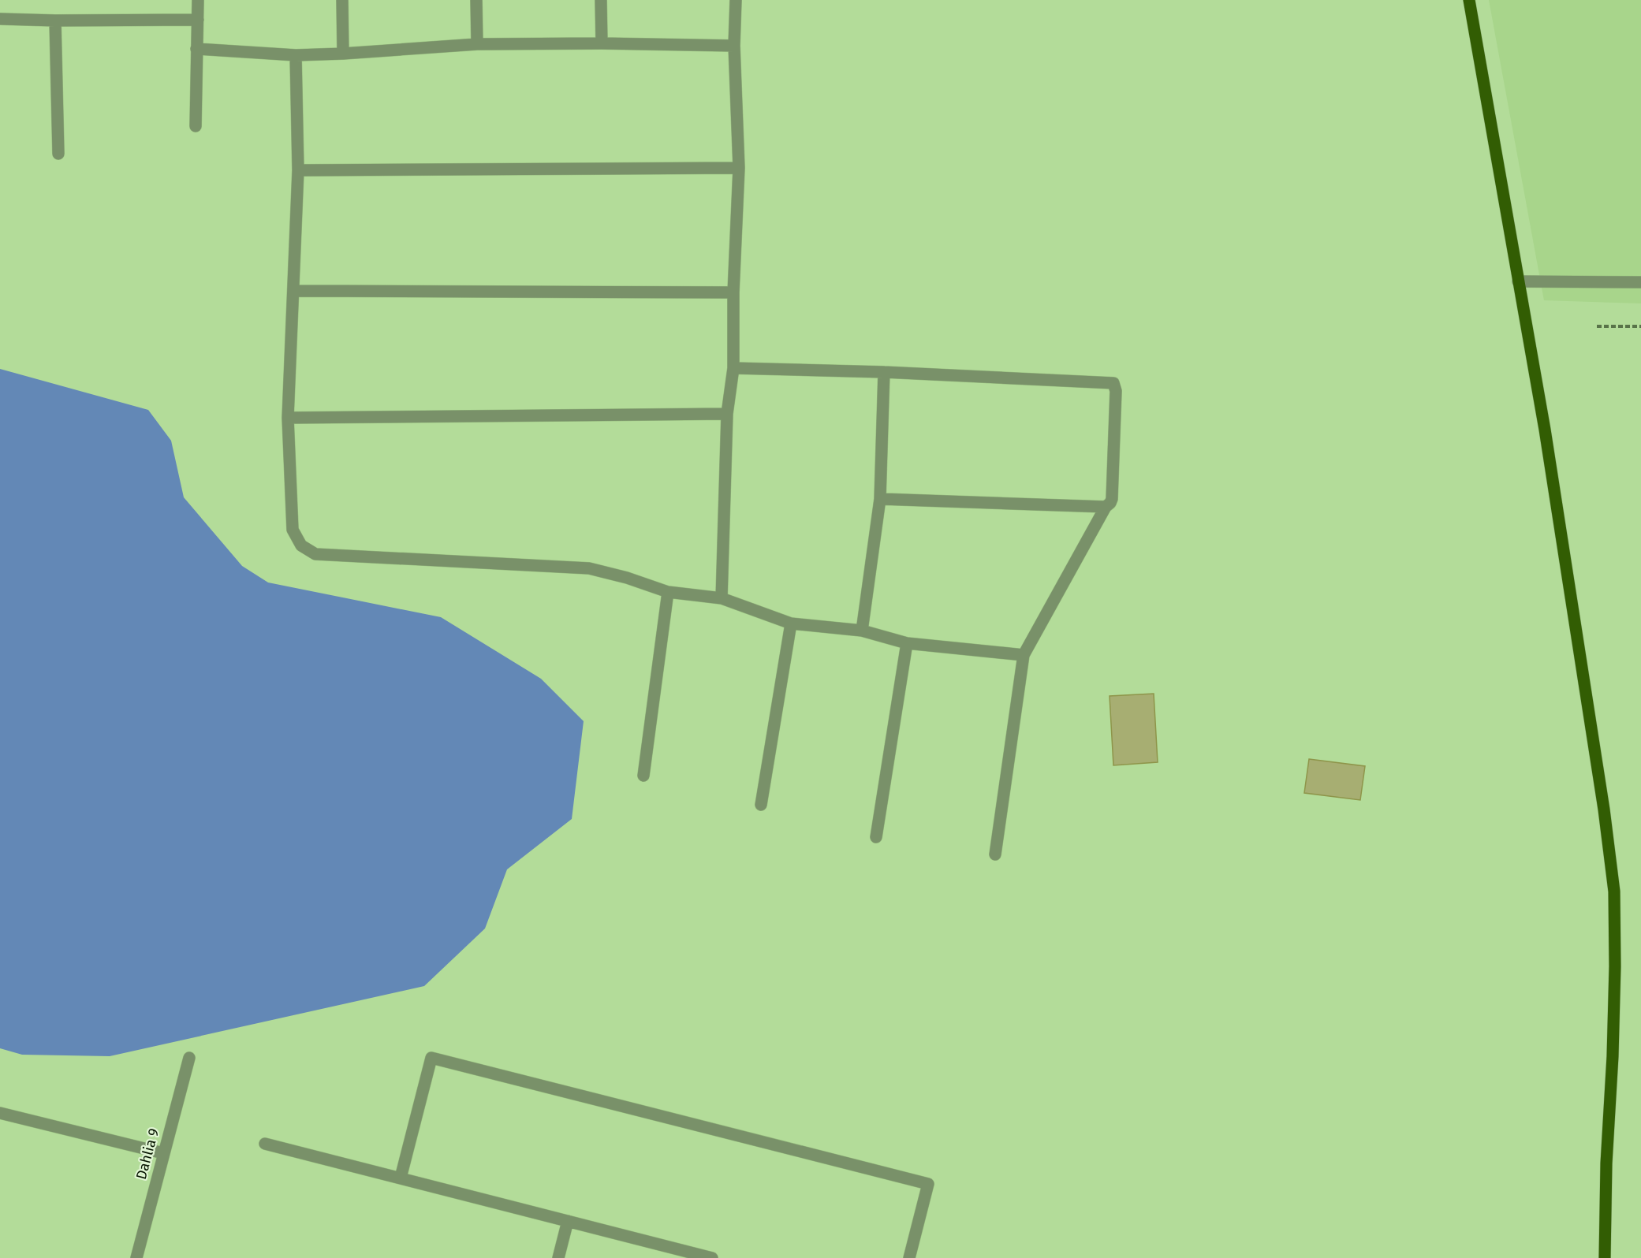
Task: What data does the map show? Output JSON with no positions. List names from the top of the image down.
{
  "streets": {
    "street": ["Dahlia 9"]
  }
}
